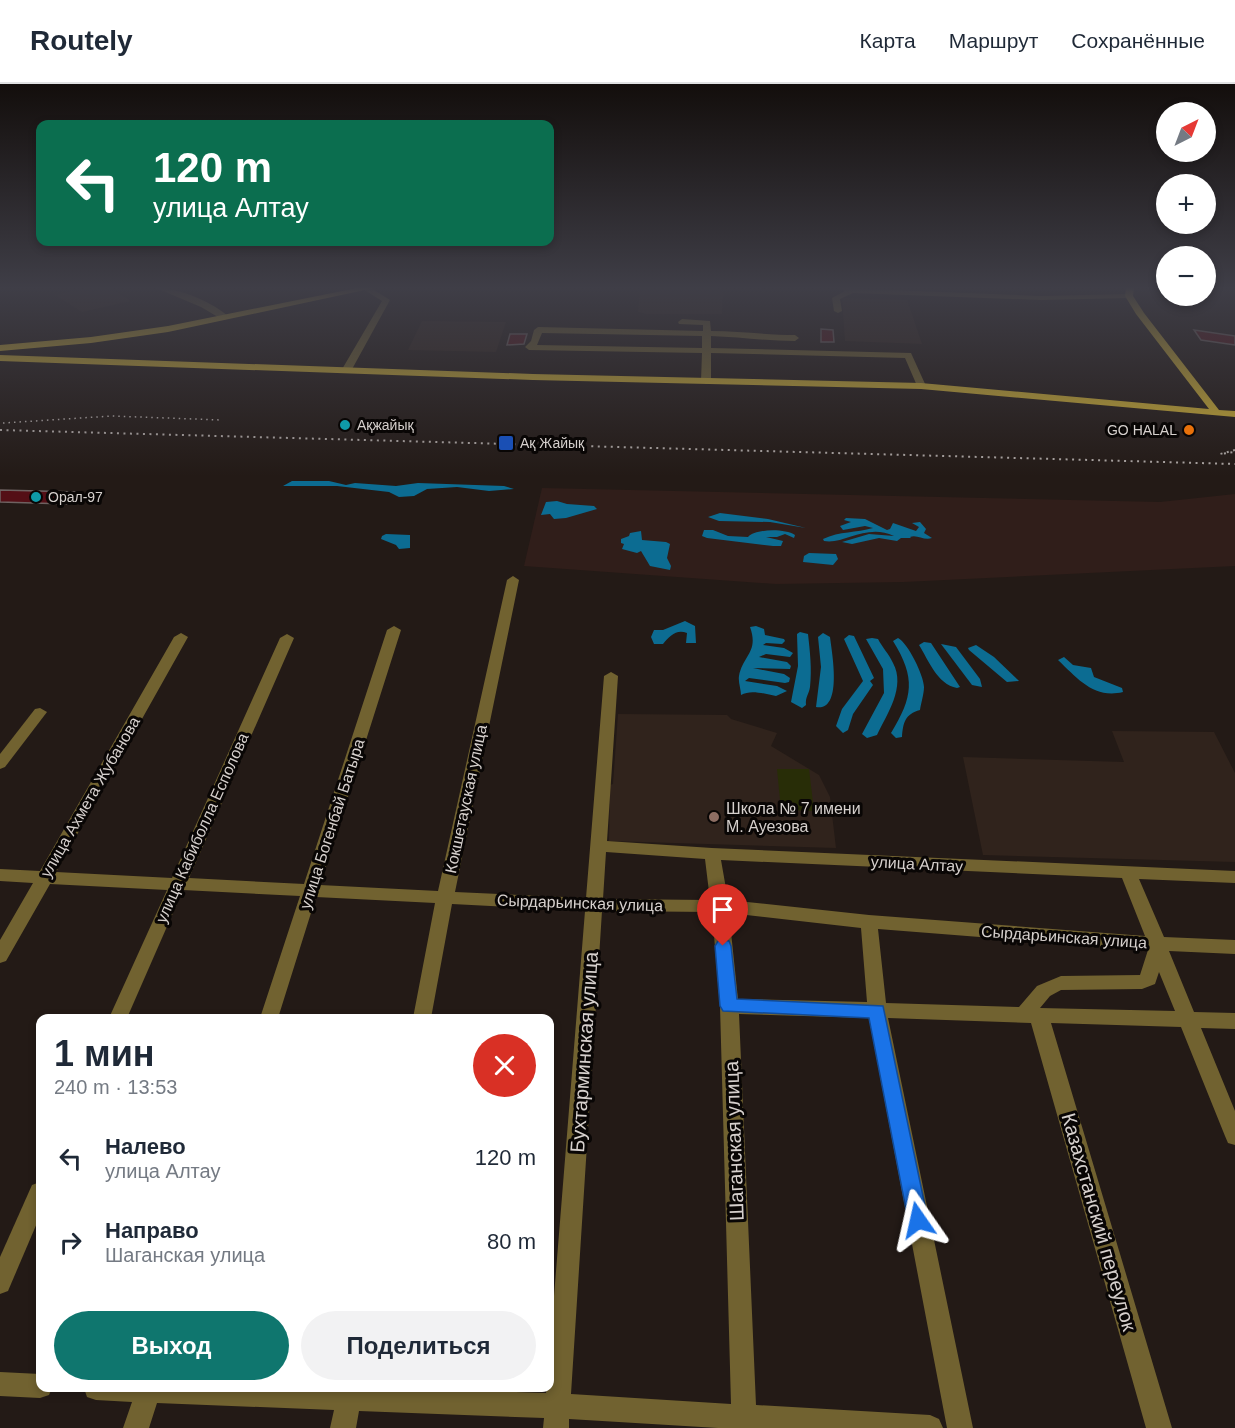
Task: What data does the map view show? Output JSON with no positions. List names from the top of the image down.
{
  "streets": {
    "street": [
      "улица Ахмета Жубанова",
      "Кокшетауская улица",
      "улица Богенбай Батыра",
      "улица Кабиболла Есполова",
      "улица Алтау",
      "Сырдарьинская улица",
      "Бухтарминская улица",
      "Шаганская улица",
      "Казахстанский переулок"
    ]
  },
  "crossings": [
    ["улица Ахмета Жубанова", "Сырдарьинская улица"],
    ["Кокшетауская улица", "Сырдарьинская улица"],
    ["улица Богенбай Батыра", "Сырдарьинская улица"],
    ["улица Кабиболла Есполова", "Сырдарьинская улица"],
    ["улица Алтау", "Бухтарминская улица"],
    ["улица Алтау", "Шаганская улица"],
    ["Сырдарьинская улица", "Бухтарминская улица"],
    ["Сырдарьинская улица", "Шаганская улица"]
  ],
  "places": {
    "other": [
      "Ақжайық",
      "GO HALAL",
      "Орал-97",
      "Школа № 7 имени М. Ауезова"
    ],
    "transit": ["Ақ Жайық"]
  },
  "north": "top right",
  "page": {
    "header": "Routely",
    "nav": ["Карта", "Маршрут", "Сохранённые"],
    "map_buttons": ["+", "−"],
    "turn": ["120 m", "улица Алтау"],
    "heading": ["1 мин", "240 m · 13:53"],
    "list": [
      {
        "name": "Налево",
        "note": "улица Алтау",
        "value": "120 m"
      },
      {
        "name": "Направо",
        "note": "Шаганская улица",
        "value": "80 m"
      }
    ],
    "buttons": ["Выход", "Поделиться"]
  }
}
